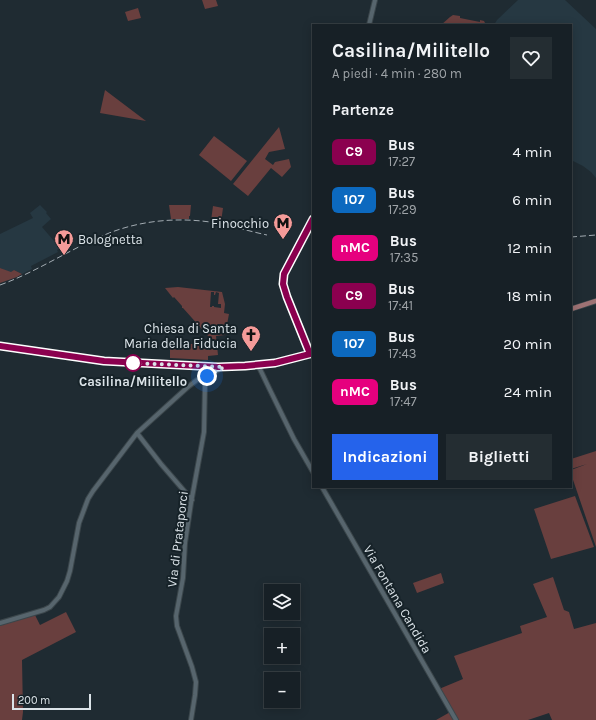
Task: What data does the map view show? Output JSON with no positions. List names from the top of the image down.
{
  "streets": {
    "street": ["Via di Prataporci", "Via Fontana Candida"]
  },
  "places": {
    "metro station": ["Finocchio", "Bolognetta"],
    "church": ["Chiesa di Santa Maria della Fiducia"],
    "other": ["Casilina/Militello"]
  },
  "lines": ["bus line C9"],
  "scale_bar": "200 m",
  "page": {
    "heading": [
      ["Casilina/Militello", "A piedi · 4 min · 280 m"],
      "Partenze"
    ],
    "list": [
      {
        "mark": "C9",
        "name": "Bus",
        "note": "17:27",
        "value": "4 min"
      },
      {
        "mark": "107",
        "name": "Bus",
        "note": "17:29",
        "value": "6 min"
      },
      {
        "mark": "nMC",
        "name": "Bus",
        "note": "17:35",
        "value": "12 min"
      },
      {
        "mark": "C9",
        "name": "Bus",
        "note": "17:41",
        "value": "18 min"
      },
      {
        "mark": "107",
        "name": "Bus",
        "note": "17:43",
        "value": "20 min"
      },
      {
        "mark": "nMC",
        "name": "Bus",
        "note": "17:47",
        "value": "24 min"
      }
    ],
    "buttons": ["Indicazioni", "Biglietti"],
    "map_buttons": ["+", "−"],
    "scale": "200 m"
  }
}
